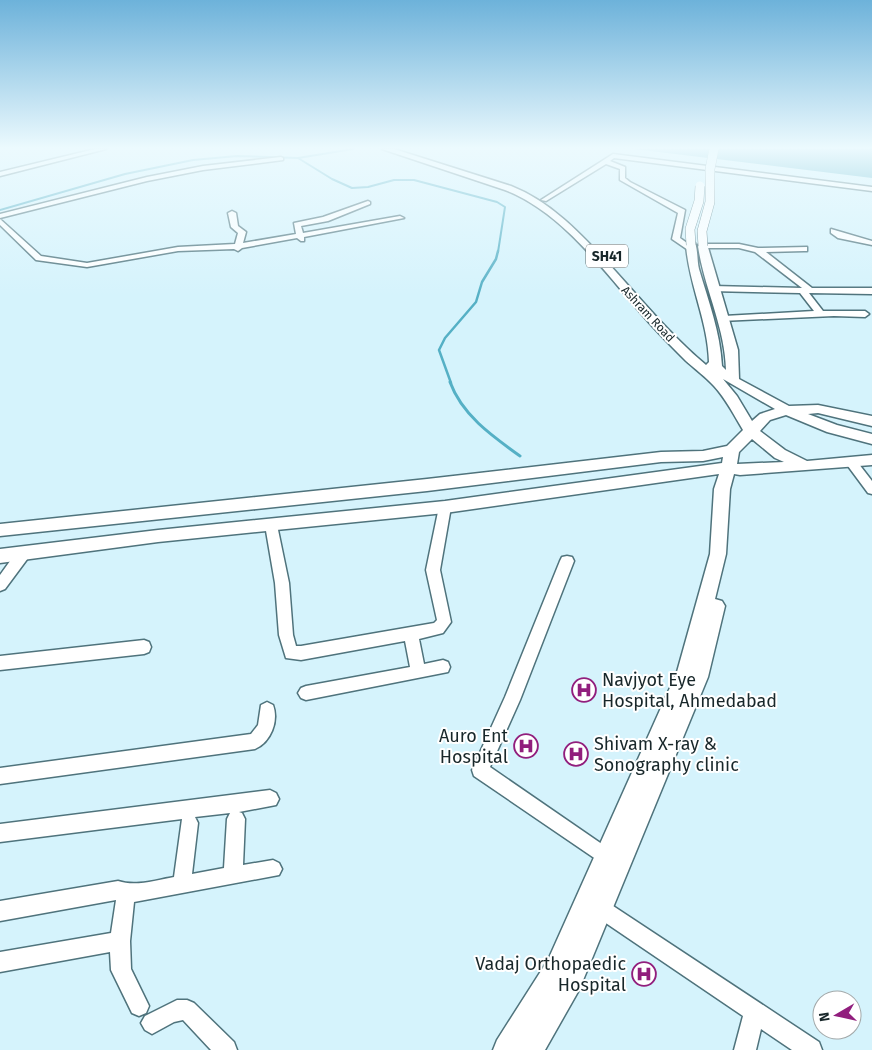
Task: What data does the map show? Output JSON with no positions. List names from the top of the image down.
{
  "streets": {
    "main road": ["SH41", "Ashram Road"]
  },
  "places": {
    "hospital": [
      "Navjyot Eye Hospital, Ahmedabad",
      "Auro Ent Hospital",
      "Shivam X-ray & Sonography clinic",
      "Vadaj Orthopaedic Hospital"
    ]
  },
  "north": "left"
}
